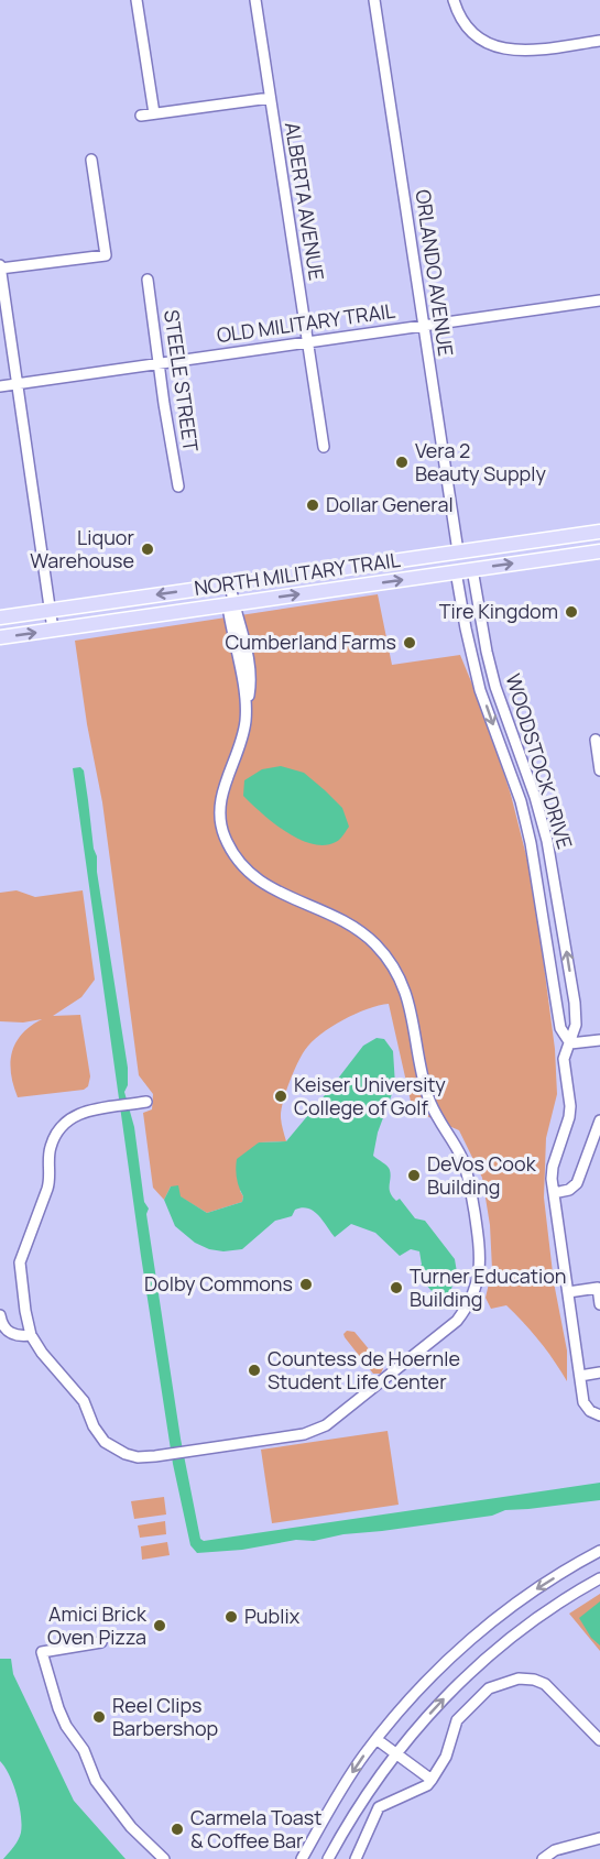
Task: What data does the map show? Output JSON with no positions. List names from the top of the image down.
{
  "streets": {
    "main road": ["NORTH MILITARY TRAIL"],
    "street": [
      "ALBERTA AVENUE",
      "ORLANDO AVENUE",
      "OLD MILITARY TRAIL",
      "STEELE STREET",
      "WOODSTOCK DRIVE"
    ]
  },
  "crossings": [
    ["ALBERTA AVENUE", "OLD MILITARY TRAIL"],
    ["ORLANDO AVENUE", "OLD MILITARY TRAIL"],
    ["ORLANDO AVENUE", "NORTH MILITARY TRAIL"],
    ["OLD MILITARY TRAIL", "STEELE STREET"],
    ["NORTH MILITARY TRAIL", "WOODSTOCK DRIVE"]
  ],
  "places": [
    "Vera 2 Beauty Supply",
    "Dollar General",
    "Liquor Warehouse",
    "Tire Kingdom",
    "Cumberland Farms",
    "Keiser University College of Golf",
    "DeVos Cook Building",
    "Dolby Commons",
    "Turner Education Building",
    "Countess de Hoernle Student Life Center",
    "Publix",
    "Amici Brick Oven Pizza",
    "Reel Clips Barbershop",
    "Carmela Toast & Coffee Bar"
  ]
}
